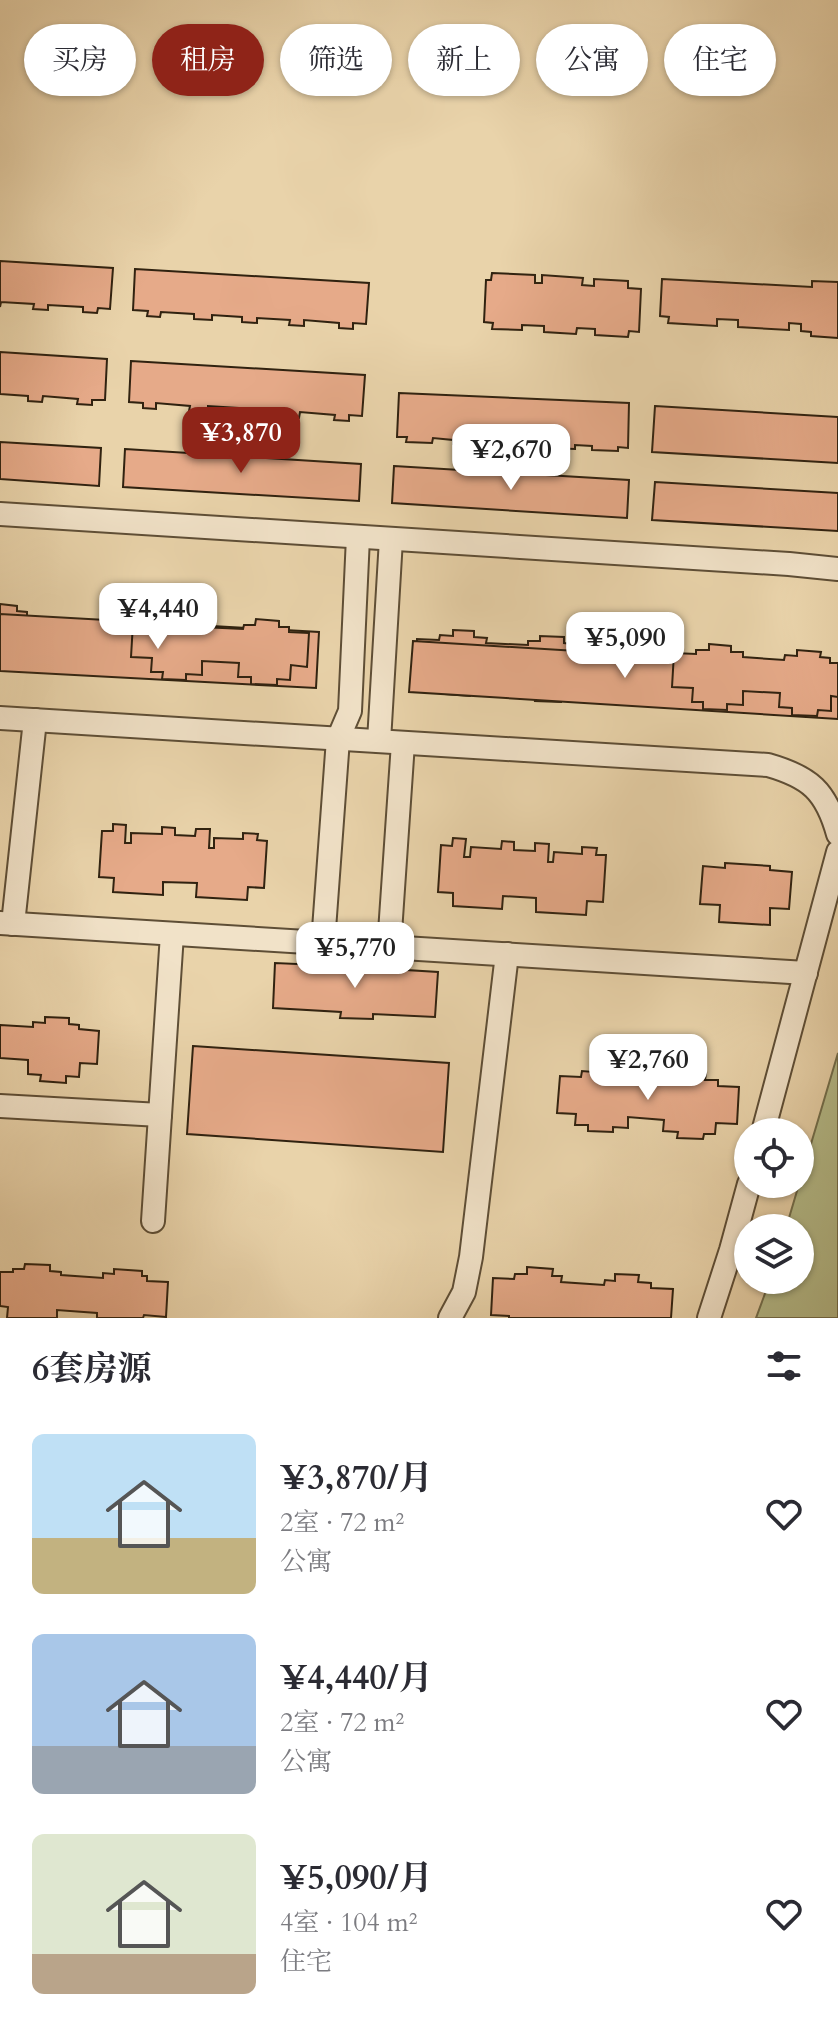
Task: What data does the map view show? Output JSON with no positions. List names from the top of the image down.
{
  "page": {
    "chip": [
      "买房",
      "租房",
      "筛选",
      "新上",
      "公寓",
      "住宅"
    ],
    "price": [
      "¥3,870",
      "¥2,670",
      "¥4,440",
      "¥5,090",
      "¥5,770",
      "¥2,760"
    ],
    "heading": "6套房源",
    "list": [
      {
        "name": "¥3,870/月",
        "note": "2室 · 72 m² · 公寓"
      },
      {
        "name": "¥4,440/月",
        "note": "2室 · 72 m² · 公寓"
      },
      {
        "name": "¥5,090/月",
        "note": "4室 · 104 m² · 住宅"
      }
    ]
  }
}
